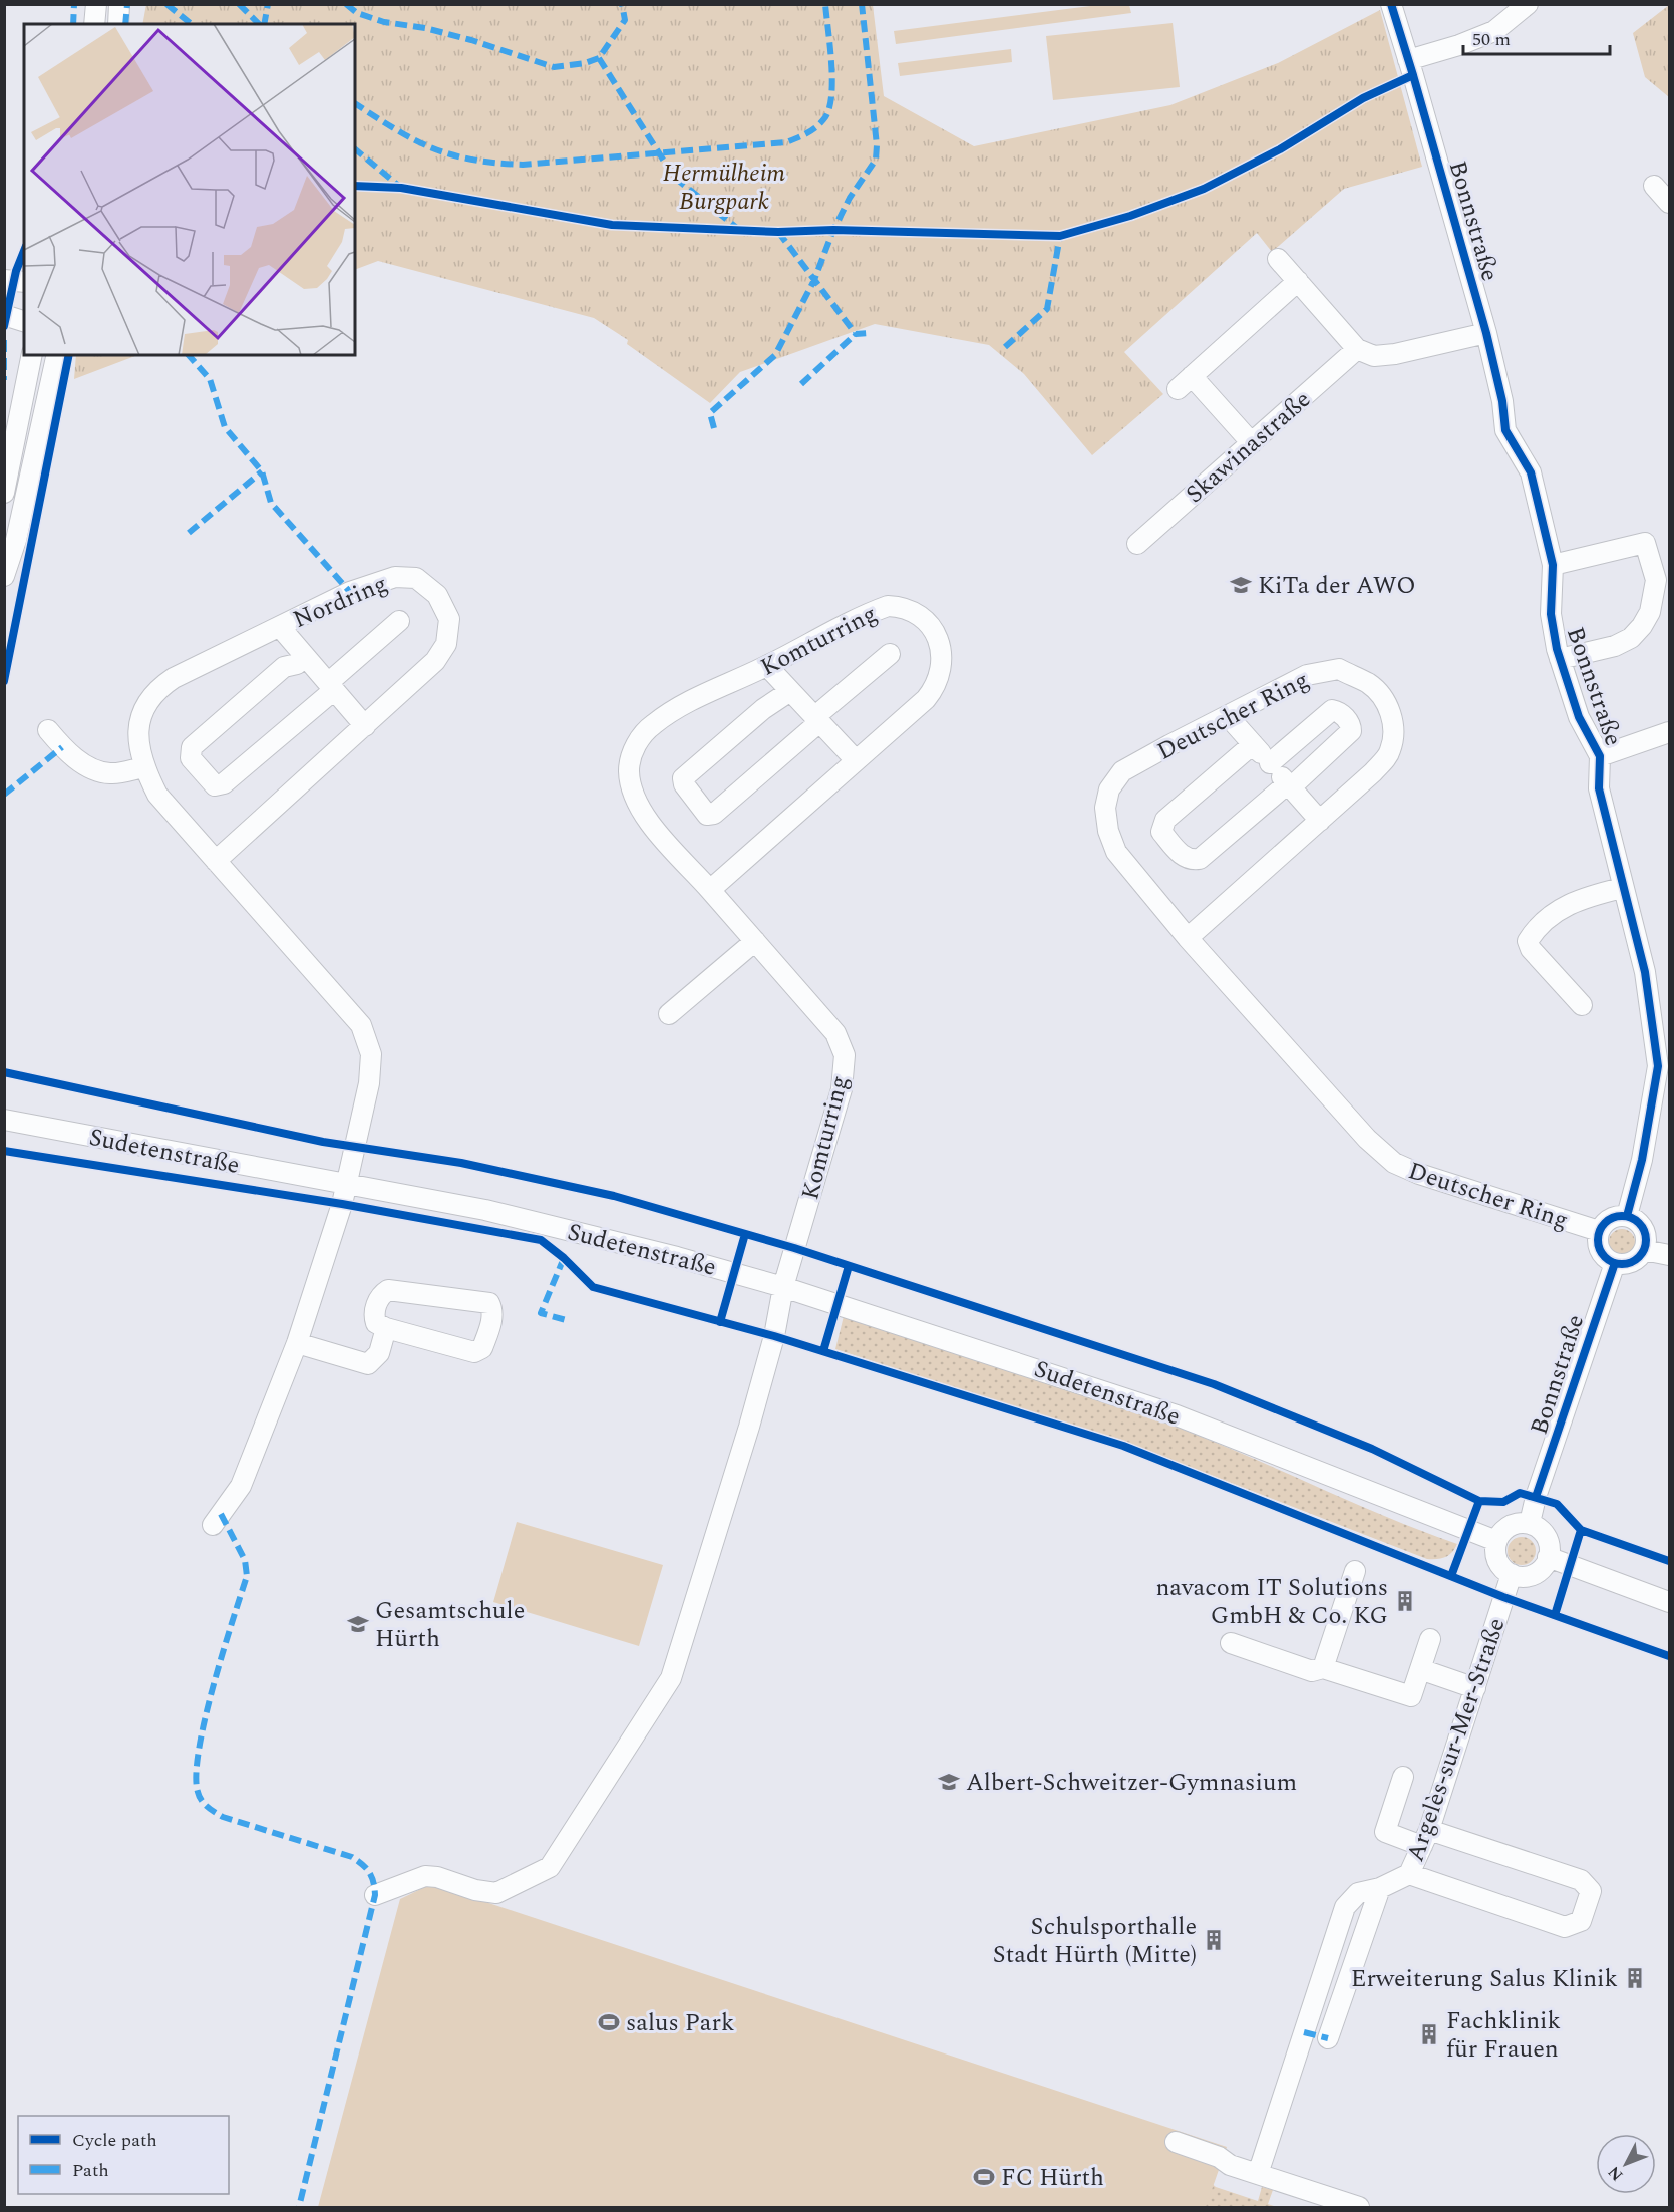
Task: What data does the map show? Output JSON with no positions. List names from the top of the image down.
{
  "streets": {
    "street": [
      "Bonnstraße",
      "Skawinastraße",
      "Nordring",
      "Komturring",
      "Deutscher Ring",
      "Sudetenstraße",
      "Argelès-sur-Mer-Straße"
    ]
  },
  "crossings": [
    ["Bonnstraße", "Deutscher Ring"],
    ["Bonnstraße", "Sudetenstraße"],
    ["Bonnstraße", "Argelès-sur-Mer-Straße"],
    ["Nordring", "Sudetenstraße"],
    ["Komturring", "Sudetenstraße"],
    ["Sudetenstraße", "Argelès-sur-Mer-Straße"]
  ],
  "parks": ["Hermülheim Burgpark"],
  "places": {
    "school or university": ["KiTa der AWO", "Gesamtschule Hürth", "Albert-Schweitzer-Gymnasium"],
    "building": [
      "navacom IT Solutions GmbH & Co. KG",
      "Schulsporthalle Stadt Hürth (Mitte)",
      "Erweiterung Salus Klinik",
      "Fachklinik für Frauen"
    ],
    "sports": ["salus Park", "FC Hürth"]
  },
  "legend": ["Cycle path", "Path"],
  "scale_bar": "50 m",
  "north": "bottom left"
}
